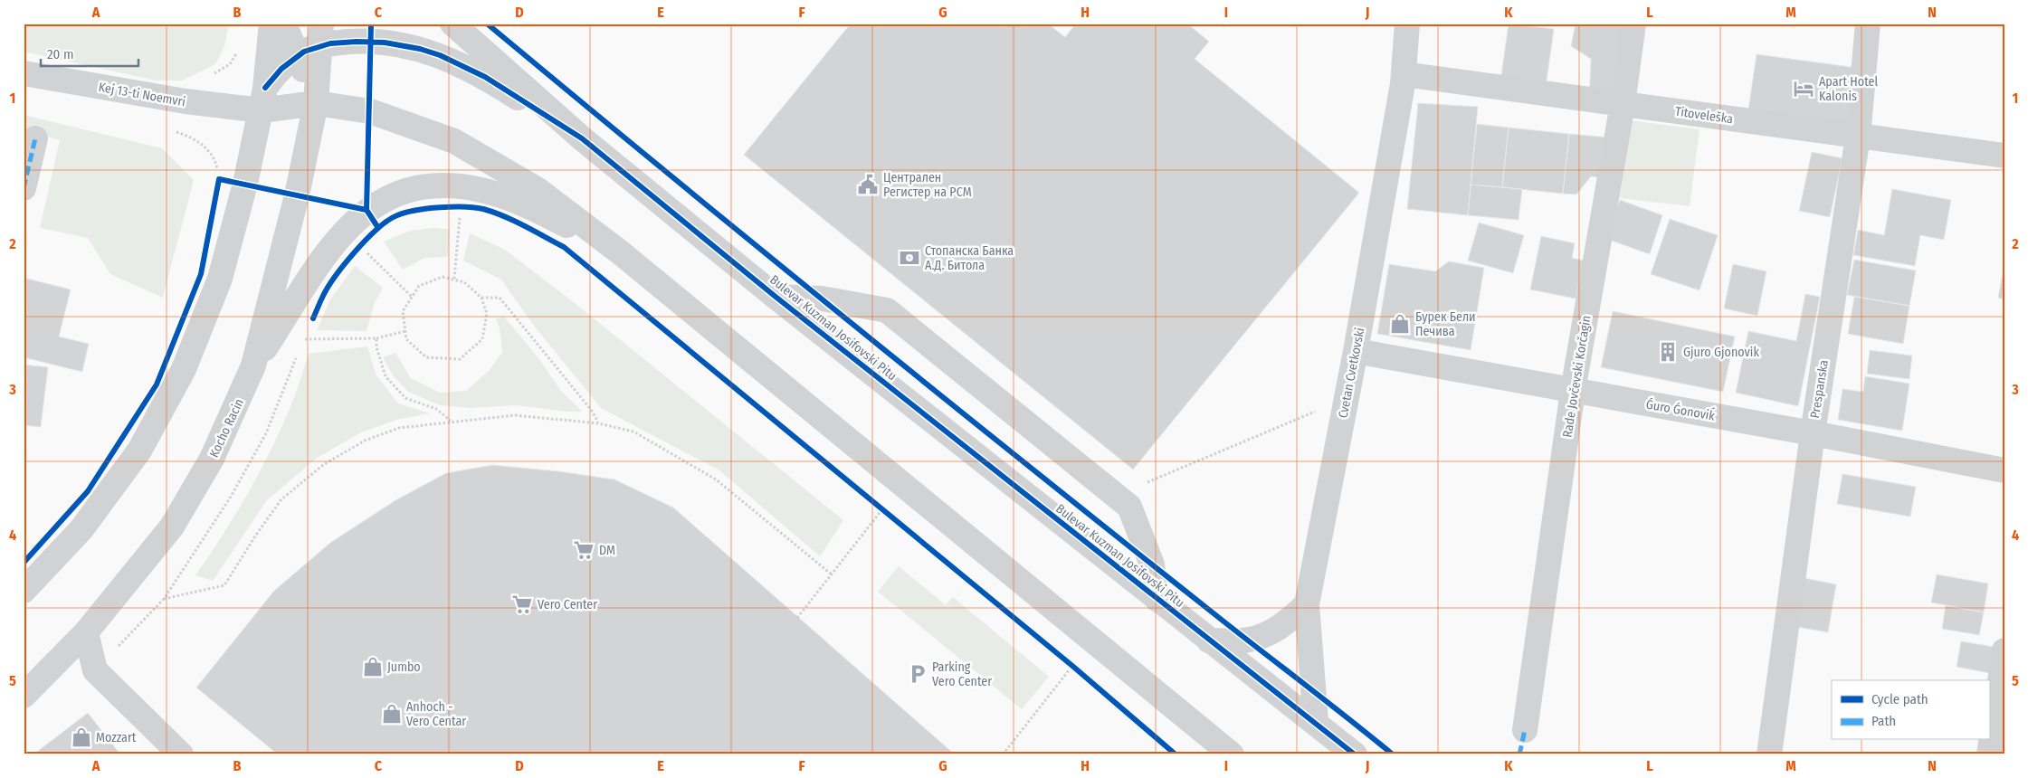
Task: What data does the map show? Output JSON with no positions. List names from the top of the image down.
{
  "streets": {
    "street": [
      "Kej 13-ti Noemvri",
      "Titoveleška",
      "Bulevar Kuzman Josifovski Pitu",
      "Cvetan Cvetkovski",
      "Rade Jovčevski Korčagin",
      "Prespanska",
      "Ǵuro Ǵonoviḱ",
      "Kocho Racin"
    ]
  },
  "crossings": [
    ["Kej 13-ti Noemvri", "Bulevar Kuzman Josifovski Pitu"],
    ["Kej 13-ti Noemvri", "Kocho Racin"],
    ["Titoveleška", "Cvetan Cvetkovski"],
    ["Titoveleška", "Rade Jovčevski Korčagin"],
    ["Titoveleška", "Prespanska"],
    ["Bulevar Kuzman Josifovski Pitu", "Cvetan Cvetkovski"],
    ["Bulevar Kuzman Josifovski Pitu", "Kocho Racin"],
    ["Cvetan Cvetkovski", "Ǵuro Ǵonoviḱ"],
    ["Rade Jovčevski Korčagin", "Ǵuro Ǵonoviḱ"],
    ["Prespanska", "Ǵuro Ǵonoviḱ"]
  ],
  "places": {
    "hotel": ["Apart Hotel Kalonis"],
    "public building": ["Централен Регистер на РСМ"],
    "bank": ["Стопанска Банка А.Д. Битола"],
    "shop": [
      "Бурек Бели Печива",
      "Jumbo",
      "Anhoch - Vero Centar",
      "Mozzart"
    ],
    "building": ["Gjuro Gjonovik"],
    "supermarket": ["DM", "Vero Center"],
    "parking": ["Parking Vero Center"]
  },
  "legend": ["Cycle path", "Path"],
  "scale_bar": "20 m",
  "grid": {
    "columns": [
      "A",
      "B",
      "C",
      "D",
      "E",
      "F",
      "G",
      "H",
      "I",
      "J",
      "K",
      "L",
      "M",
      "N"
    ],
    "rows": [
      "1",
      "2",
      "3",
      "4",
      "5"
    ]
  }
}
